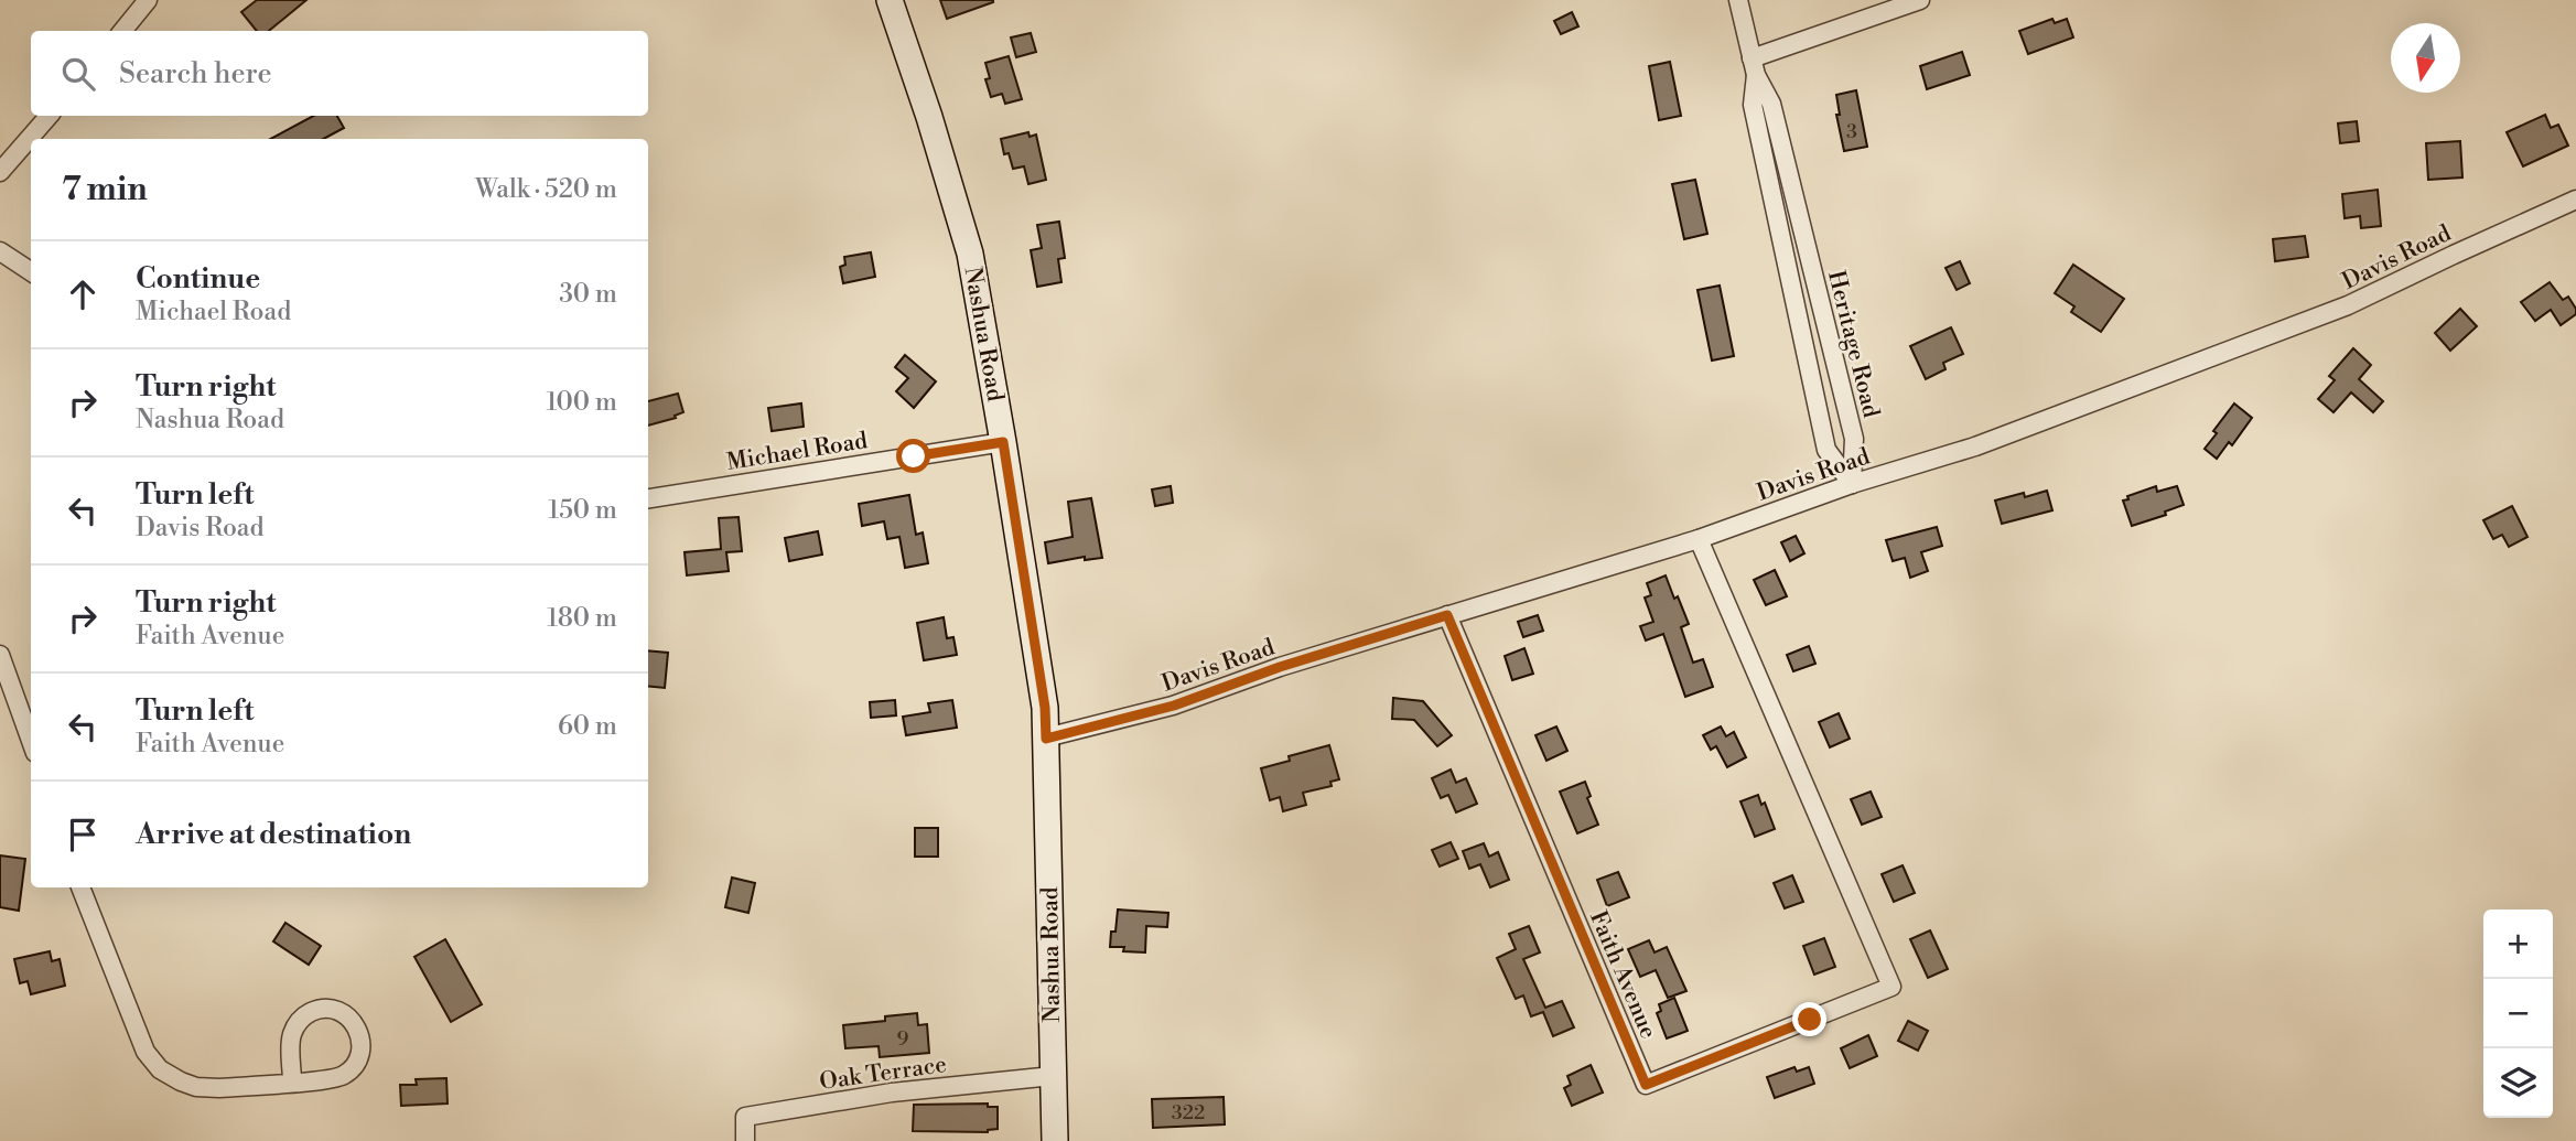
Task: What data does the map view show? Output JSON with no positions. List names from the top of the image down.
{
  "streets": {
    "main road": ["Nashua Road"],
    "street": [
      "Davis Road",
      "Heritage Road",
      "Michael Road",
      "Faith Avenue",
      "Oak Terrace"
    ]
  },
  "crossings": [
    ["Davis Road", "Nashua Road"],
    ["Davis Road", "Heritage Road"],
    ["Davis Road", "Faith Avenue"],
    ["Nashua Road", "Michael Road"],
    ["Nashua Road", "Oak Terrace"]
  ],
  "house_numbers": ["3", "9", "322"],
  "north": "bottom",
  "page": {
    "search": "Search here",
    "heading": ["7 min", "Walk · 520 m"],
    "list": [
      ["Continue", "Michael Road", "30 m"],
      ["Turn right", "Nashua Road", "100 m"],
      ["Turn left", "Davis Road", "150 m"],
      ["Turn right", "Faith Avenue", "180 m"],
      ["Turn left", "Faith Avenue", "60 m"],
      "Arrive at destination"
    ],
    "map_buttons": ["+", "−"]
  }
}
